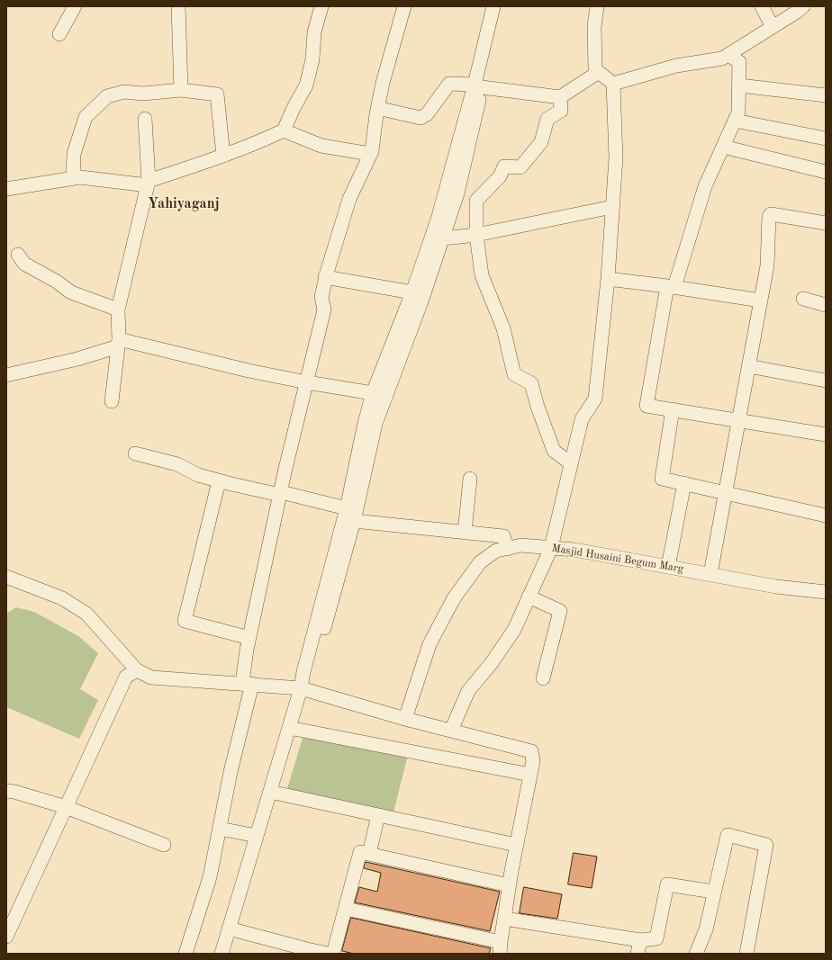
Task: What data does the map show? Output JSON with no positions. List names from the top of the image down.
{
  "streets": {
    "street": ["Masjid Husaini Begum Marg"]
  },
  "districts": ["Yahiyaganj"]
}
